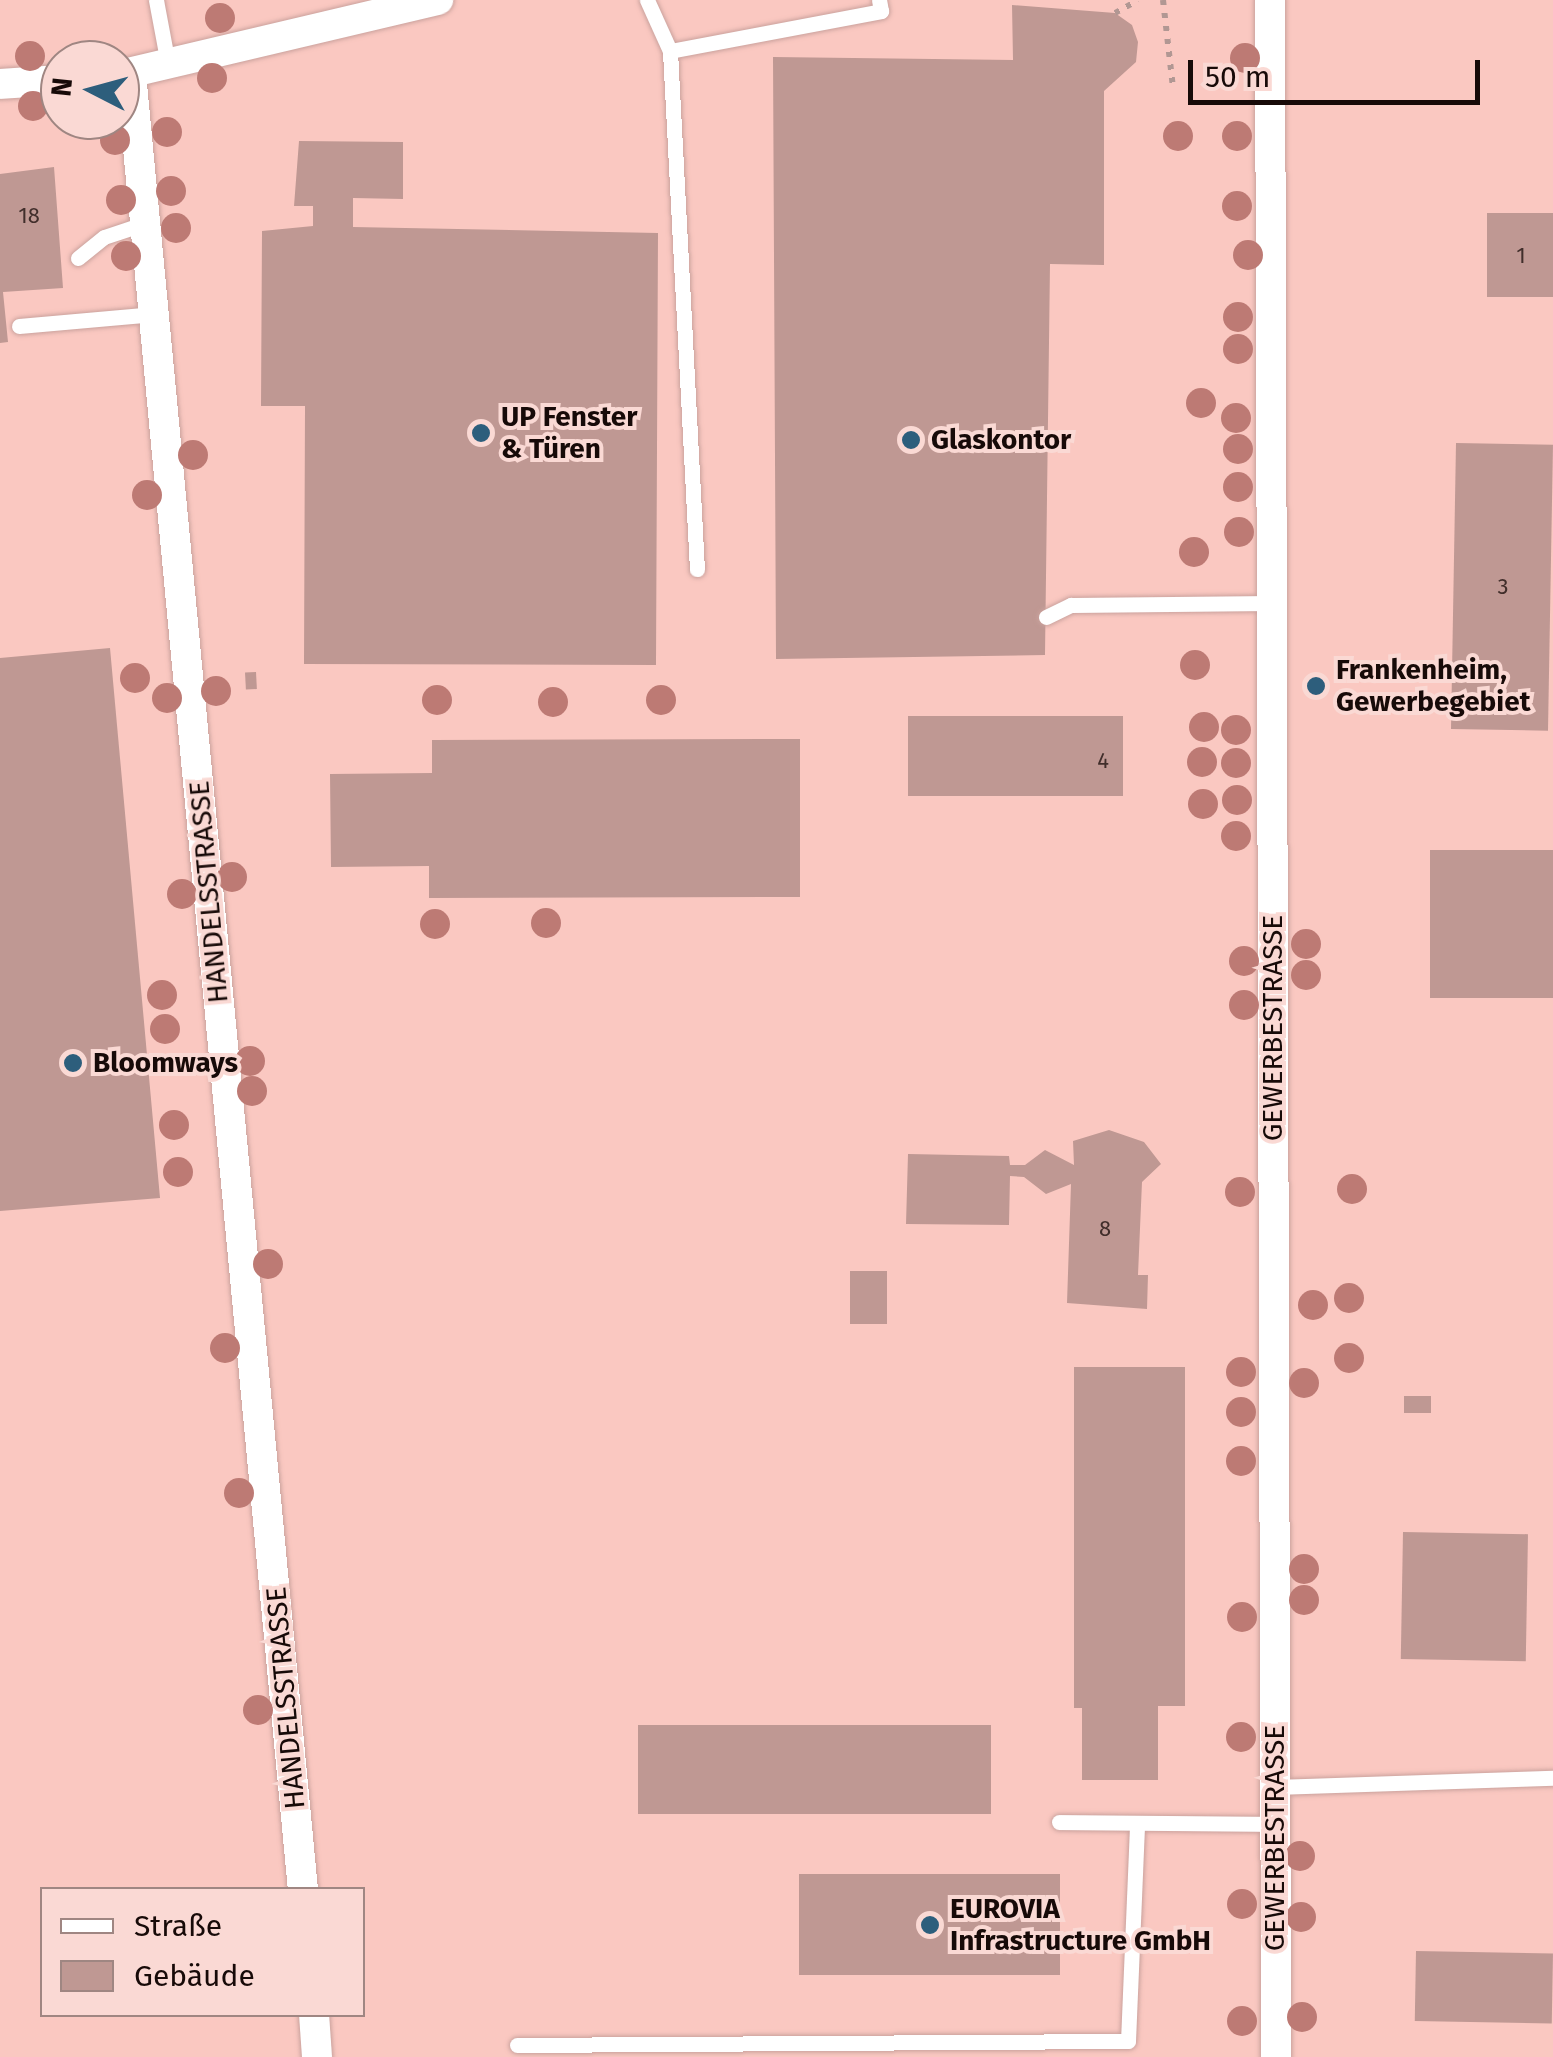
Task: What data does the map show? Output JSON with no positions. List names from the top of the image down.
{
  "streets": {
    "street": ["HANDELSSTRASSE", "GEWERBESTRASSE"]
  },
  "places": [
    "UP Fenster & Türen",
    "Glaskontor",
    "Frankenheim, Gewerbegebiet",
    "Bloomways",
    "EUROVIA Infrastructure GmbH"
  ],
  "house_numbers": [
    "18",
    "1",
    "3",
    "4",
    "8"
  ],
  "legend": ["Straße", "Gebäude"],
  "scale_bar": "50 m",
  "north": "left"
}
